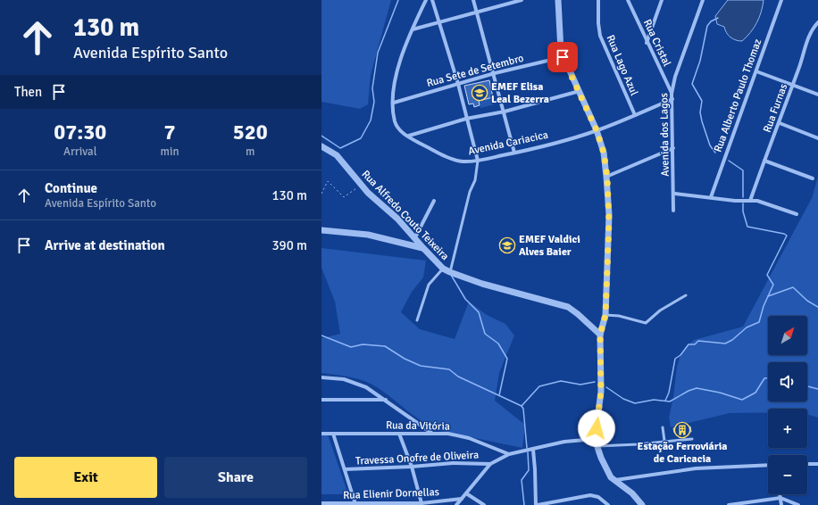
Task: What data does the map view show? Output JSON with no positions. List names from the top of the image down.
{
  "streets": {
    "street": [
      "Rua Cristal",
      "Rua Lago Azul",
      "Rua Sete de Setembro",
      "Rua Alberto Paulo Thomaz",
      "Rua Furnas",
      "Avenida dos Lagos",
      "Avenida Cariacica",
      "Rua Alfredo Couto Teixeira",
      "Rua da Vitória",
      "Travessa Onofre de Oliveira",
      "Rua Elienir Dornellas"
    ]
  },
  "crossings": [
    ["Rua Cristal", "Avenida dos Lagos"],
    ["Rua Lago Azul", "Avenida Cariacica"],
    ["Rua Sete de Setembro", "Avenida Cariacica"],
    ["Avenida dos Lagos", "Avenida Cariacica"]
  ],
  "places": {
    "school or university": ["EMEF Elisa Leal Bezerra", "EMEF Valdici Alves Baier"],
    "building": ["Estação Ferroviária de Caricacia"]
  },
  "north": "top right",
  "page": {
    "turn": ["130 m", "Avenida Espírito Santo"],
    "then": "Then",
    "eta": [
      "07:30",
      "Arrival",
      "7",
      "min",
      "520",
      "m"
    ],
    "list": [
      {
        "name": "Continue",
        "note": "Avenida Espírito Santo",
        "value": "130 m"
      },
      {
        "name": "Arrive at destination",
        "value": "390 m"
      }
    ],
    "map_buttons": ["+", "−"],
    "buttons": ["Exit", "Share"]
  }
}
